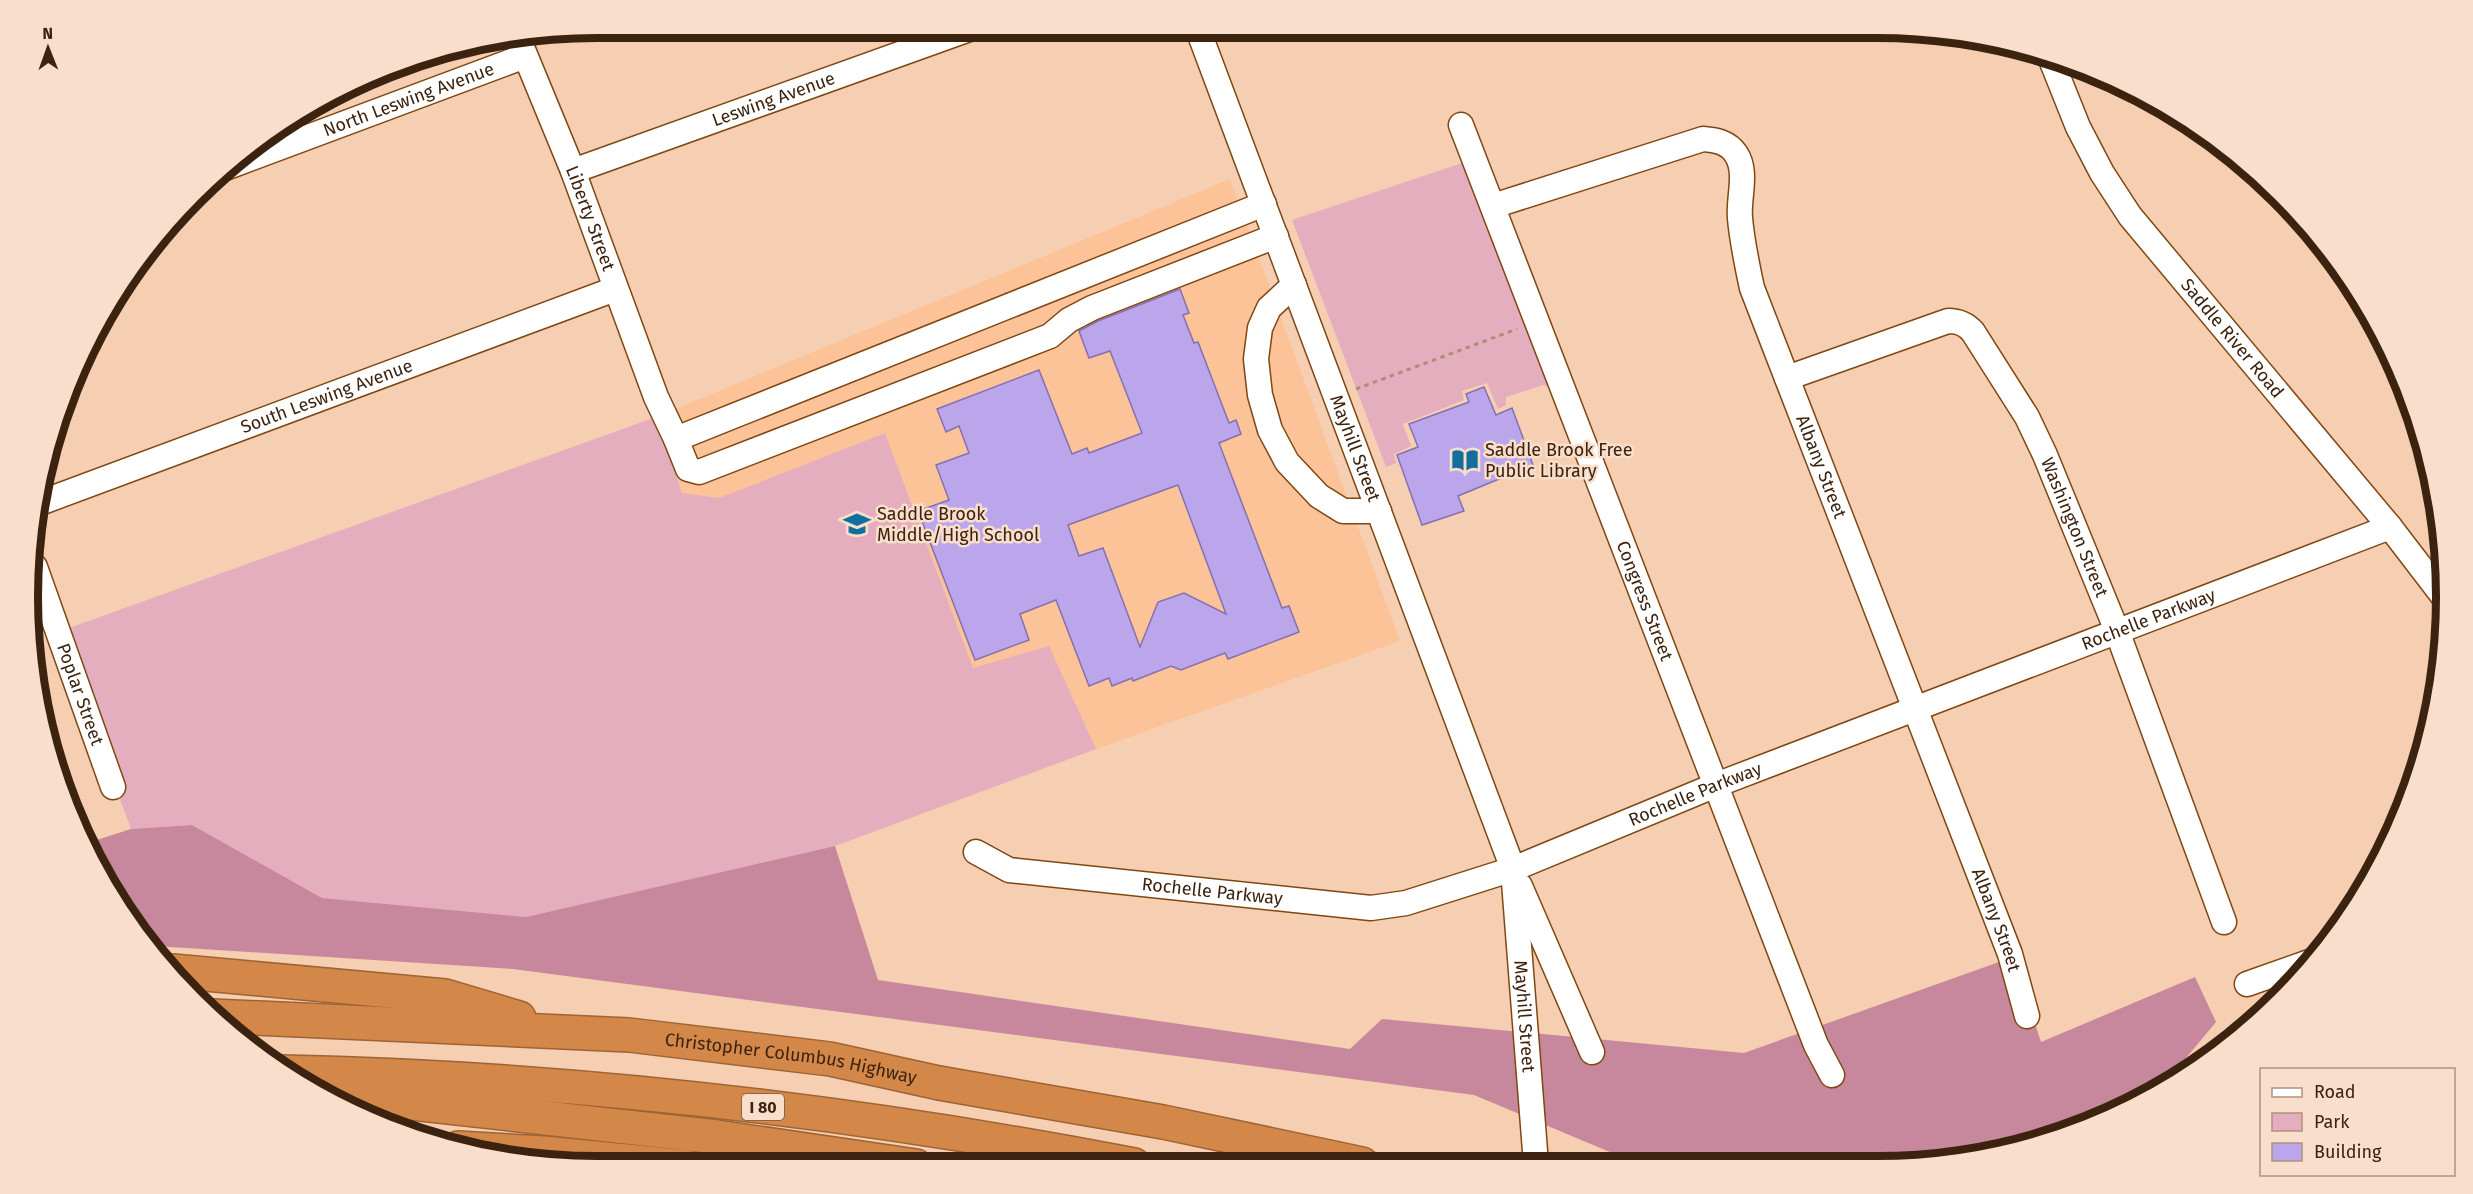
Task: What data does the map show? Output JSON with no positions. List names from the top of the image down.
{
  "streets": {
    "highway": ["Christopher Columbus Highway", "I 80"],
    "street": [
      "Leswing Avenue",
      "North Leswing Avenue",
      "Liberty Street",
      "Saddle River Road",
      "South Leswing Avenue",
      "Mayhill Street",
      "Albany Street",
      "Washington Street",
      "Congress Street",
      "Rochelle Parkway",
      "Poplar Street"
    ]
  },
  "crossings": [
    ["Leswing Avenue", "Liberty Street"],
    ["North Leswing Avenue", "Liberty Street"],
    ["Liberty Street", "South Leswing Avenue"],
    ["Liberty Street", "Mayhill Street"],
    ["Saddle River Road", "Rochelle Parkway"],
    ["Mayhill Street", "Rochelle Parkway"],
    ["Albany Street", "Washington Street"],
    ["Albany Street", "Congress Street"],
    ["Albany Street", "Rochelle Parkway"],
    ["Washington Street", "Rochelle Parkway"],
    ["Congress Street", "Rochelle Parkway"]
  ],
  "places": {
    "library": ["Saddle Brook Free Public Library"],
    "school or university": ["Saddle Brook Middle/High School"]
  },
  "legend": ["Road", "Park", "Building"],
  "north": "top"
}
